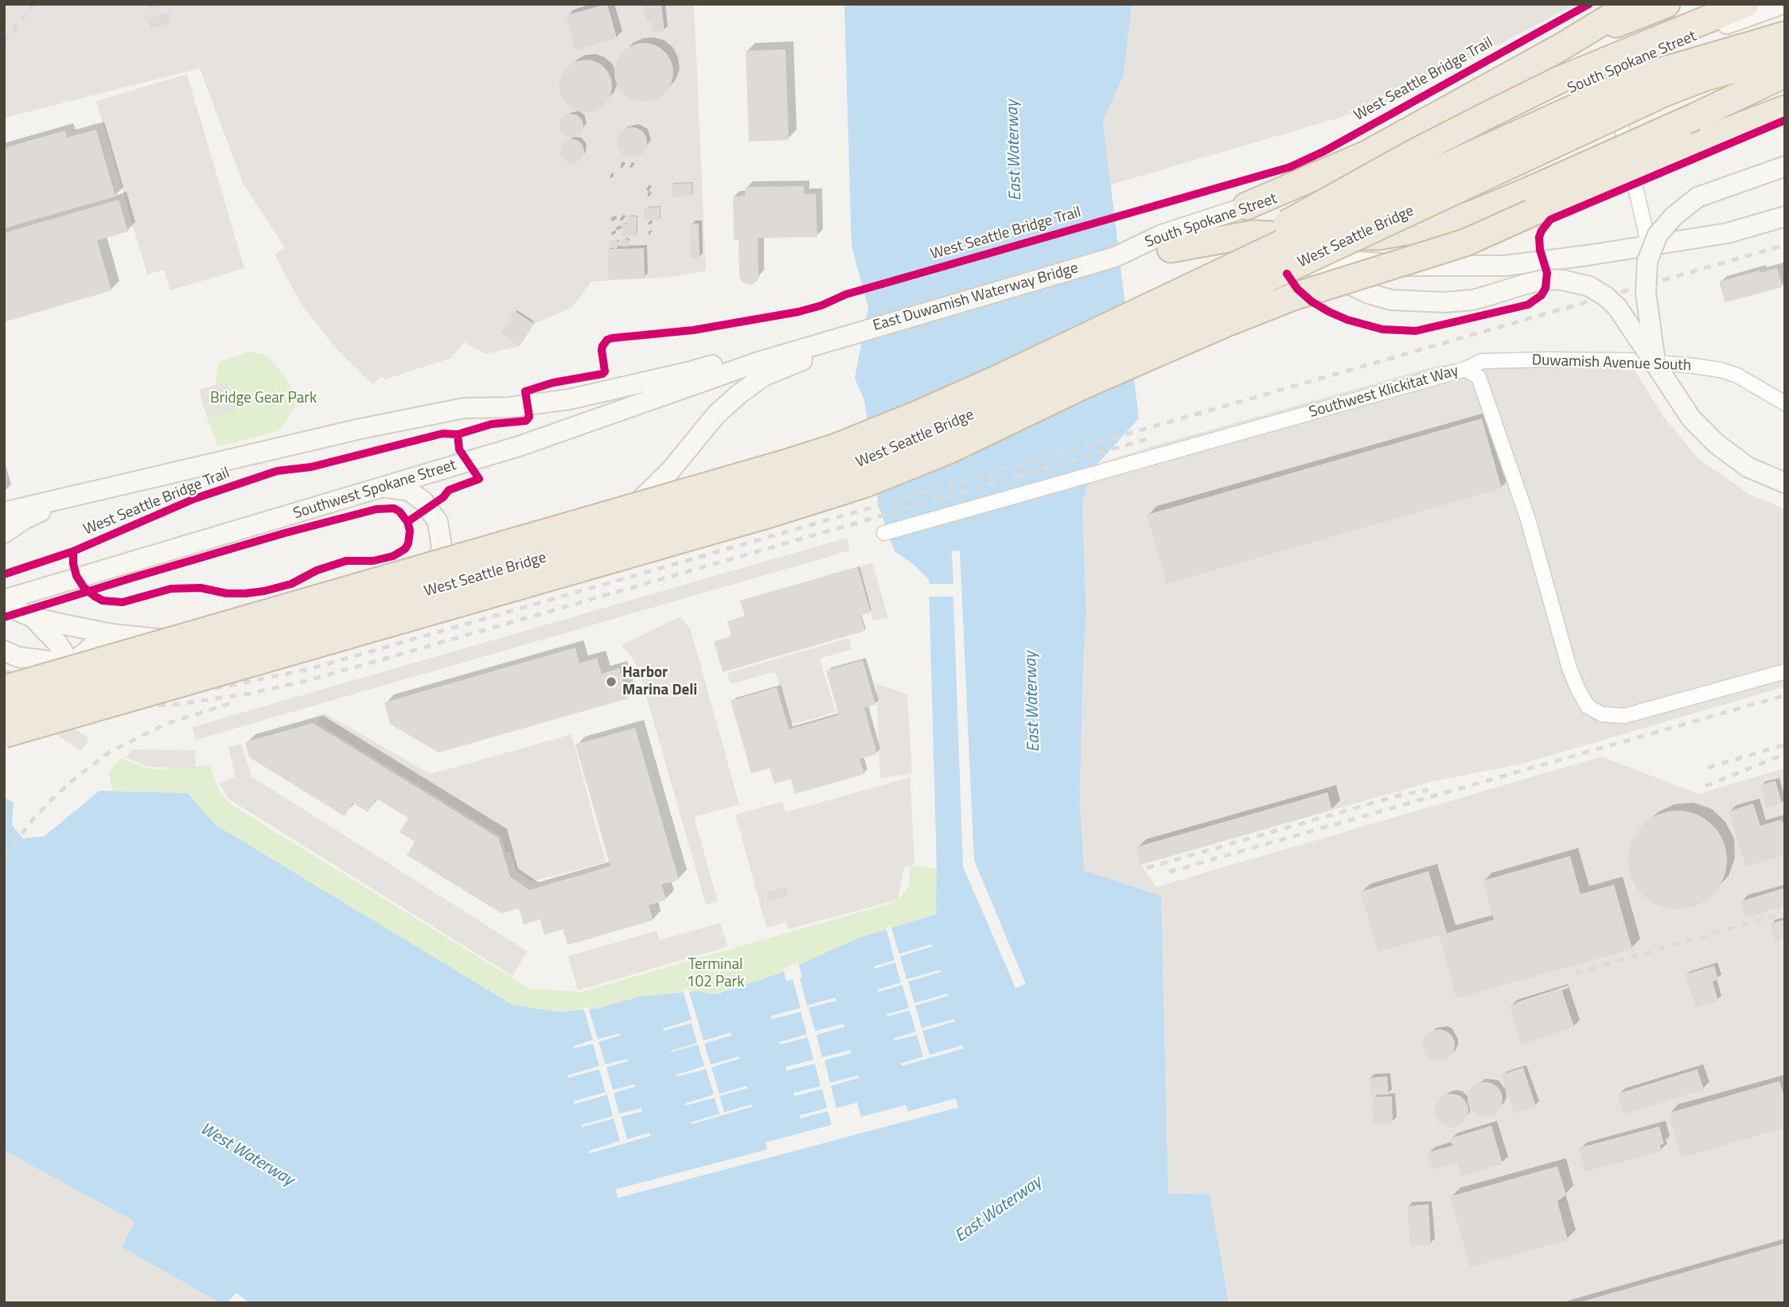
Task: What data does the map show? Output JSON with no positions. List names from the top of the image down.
{
  "streets": {
    "highway": ["West Seattle Bridge"],
    "main road": ["South Spokane Street", "East Duwamish Waterway Bridge", "Southwest Spokane Street"],
    "street": ["Duwamish Avenue South", "Southwest Klickitat Way"],
    "cycle path": ["West Seattle Bridge Trail"]
  },
  "crossings": [
    ["South Spokane Street", "East Duwamish Waterway Bridge"],
    ["East Duwamish Waterway Bridge", "Southwest Spokane Street"],
    ["Duwamish Avenue South", "Southwest Klickitat Way"]
  ],
  "water": ["East Waterway", "West Waterway"],
  "parks": ["Bridge Gear Park", "Terminal 102 Park"],
  "places": ["Harbor Marina Deli"]
}
